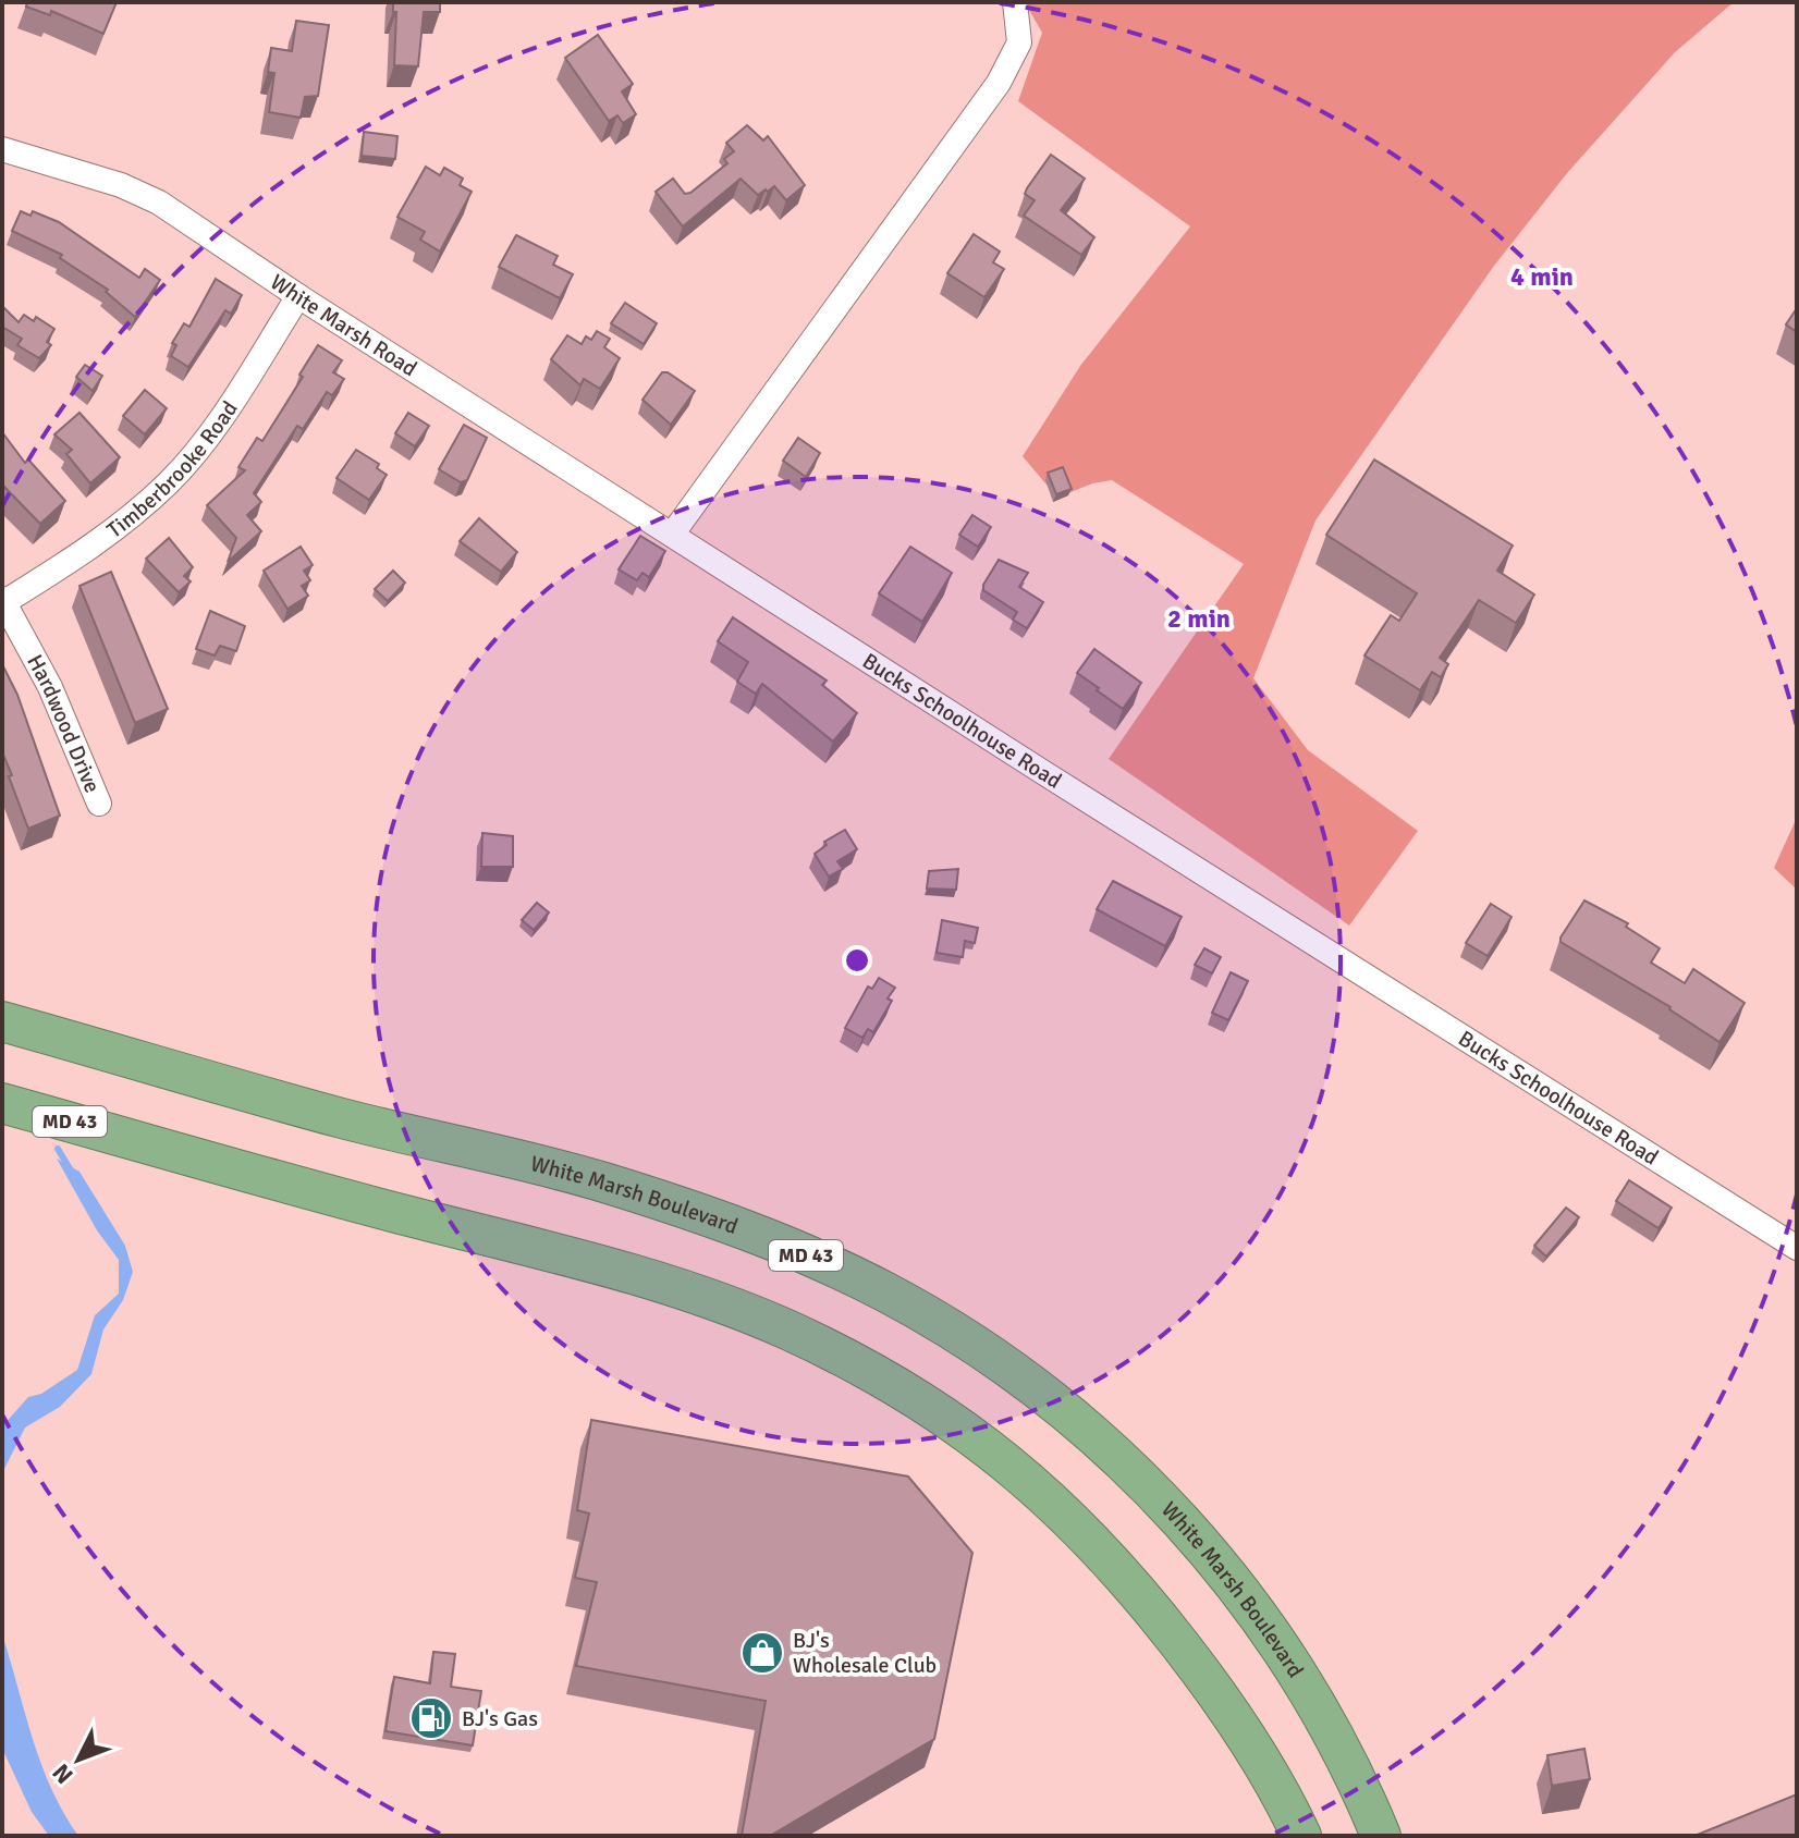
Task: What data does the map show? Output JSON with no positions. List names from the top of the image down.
{
  "streets": {
    "highway": ["MD 43", "White Marsh Boulevard"],
    "street": [
      "White Marsh Road",
      "Timberbrooke Road",
      "Bucks Schoolhouse Road",
      "Hardwood Drive"
    ]
  },
  "crossings": [
    ["White Marsh Road", "Timberbrooke Road"],
    ["White Marsh Road", "Bucks Schoolhouse Road"],
    ["Timberbrooke Road", "Hardwood Drive"]
  ],
  "places": {
    "shop": ["BJ's Wholesale Club"],
    "fuel station": ["BJ's Gas"]
  },
  "north": "bottom left",
  "rings": ["4 min", "2 min"]
}
